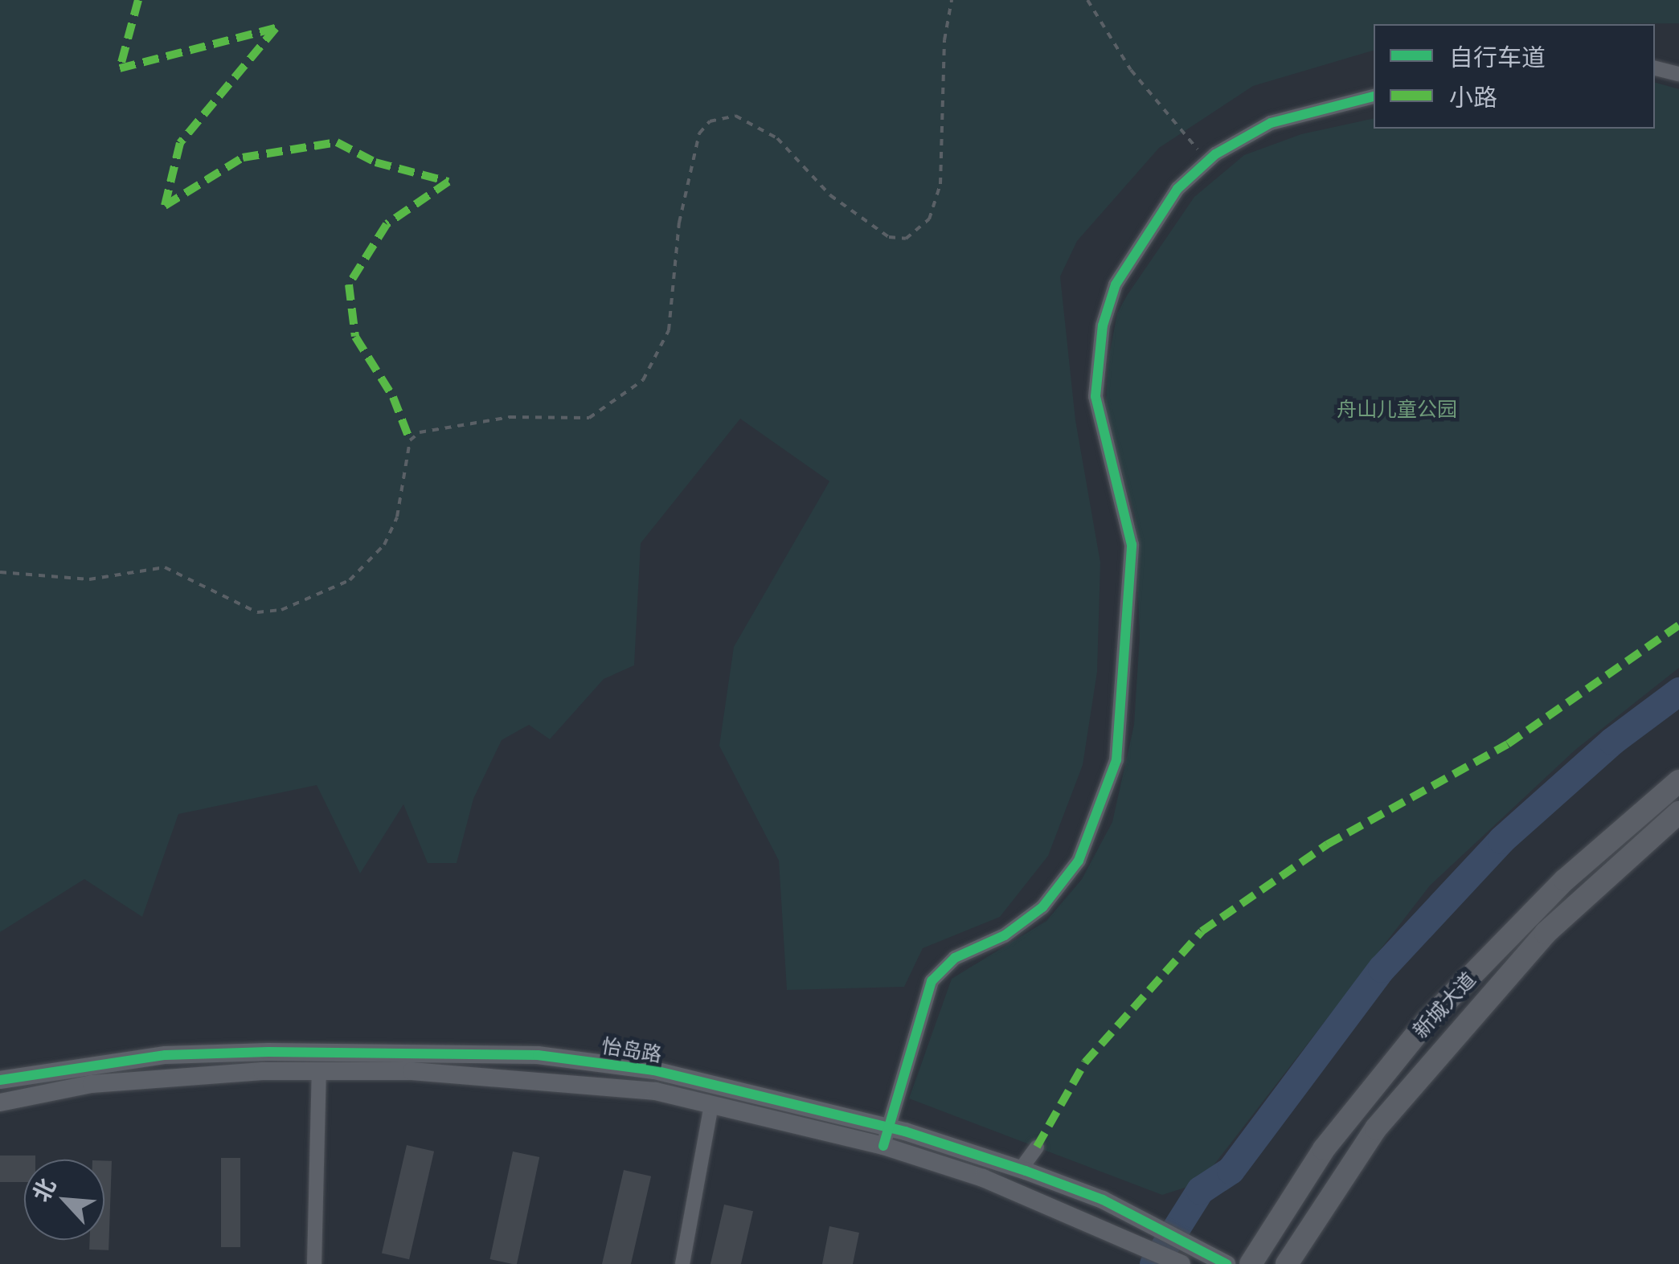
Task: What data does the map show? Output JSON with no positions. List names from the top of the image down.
{
  "streets": {
    "main road": ["新城大道"],
    "street": ["怡岛路"]
  },
  "parks": ["舟山儿童公园"],
  "legend": ["自行车道", "小路"],
  "north": "top left"
}
